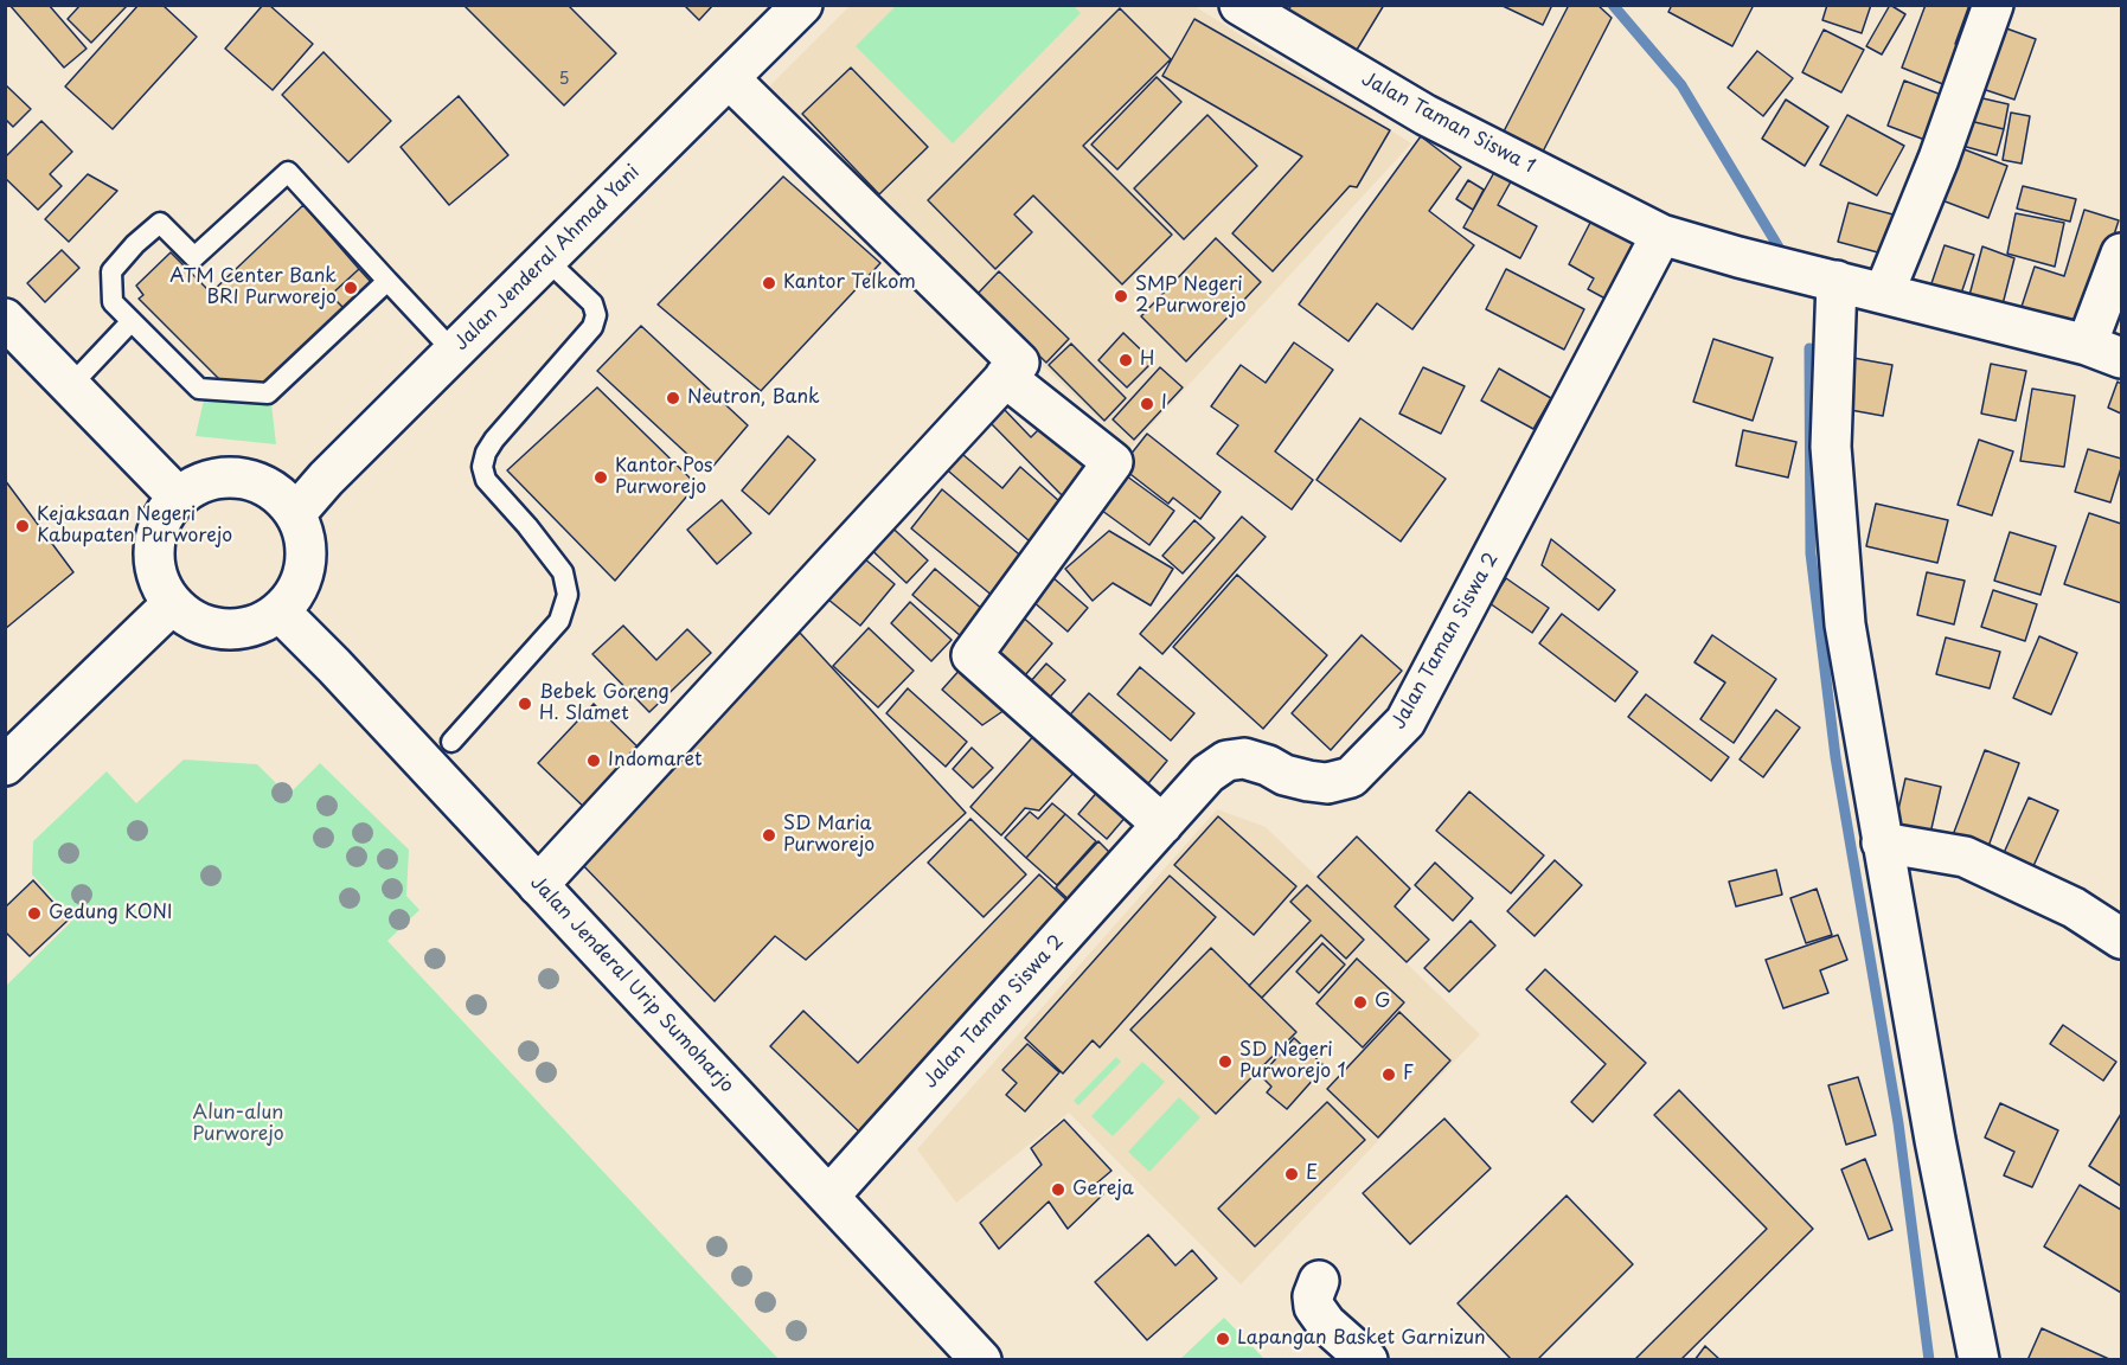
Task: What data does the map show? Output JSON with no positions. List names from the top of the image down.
{
  "streets": {
    "street": [
      "Jalan Taman Siswa 1",
      "Jalan Jenderal Ahmad Yani",
      "Jalan Taman Siswa 2",
      "Jalan Jenderal Urip Sumoharjo"
    ]
  },
  "crossings": [
    ["Jalan Taman Siswa 1", "Jalan Taman Siswa 2"],
    ["Jalan Jenderal Ahmad Yani", "Jalan Jenderal Urip Sumoharjo"],
    ["Jalan Taman Siswa 2", "Jalan Jenderal Urip Sumoharjo"]
  ],
  "parks": ["Alun-alun Purworejo"],
  "places": [
    "Kantor Telkom",
    "ATM Center Bank BRI Purworejo",
    "SMP Negeri 2 Purworejo",
    "H",
    "Neutron, Bank",
    "I",
    "Kantor Pos Purworejo",
    "Kejaksaan Negeri Kabupaten Purworejo",
    "Bebek Goreng H. Slamet",
    "Indomaret",
    "SD Maria Purworejo",
    "Gedung KONI",
    "G",
    "SD Negeri Purworejo 1",
    "F",
    "E",
    "Gereja",
    "Lapangan Basket Garnizun"
  ],
  "house_numbers": ["5"]
}
